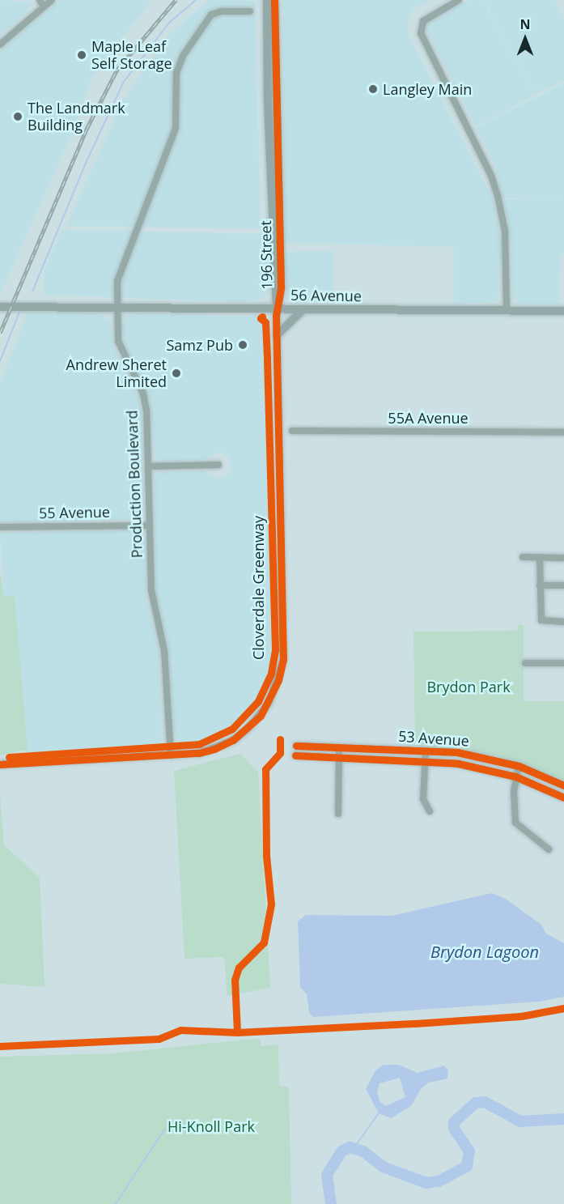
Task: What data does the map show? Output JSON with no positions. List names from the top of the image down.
{
  "streets": {
    "main road": ["196 Street", "56 Avenue"],
    "street": [
      "55A Avenue",
      "Production Boulevard",
      "55 Avenue",
      "53 Avenue"
    ],
    "cycle path": ["Cloverdale Greenway"]
  },
  "crossings": [
    ["196 Street", "56 Avenue"],
    ["196 Street", "Production Boulevard"],
    ["56 Avenue", "Production Boulevard"],
    ["Production Boulevard", "55 Avenue"]
  ],
  "water": ["Brydon Lagoon"],
  "parks": ["Brydon Park", "Hi-Knoll Park"],
  "places": [
    "Maple Leaf Self Storage",
    "Langley Main",
    "The Landmark Building",
    "Samz Pub",
    "Andrew Sheret Limited"
  ],
  "north": "top"
}
